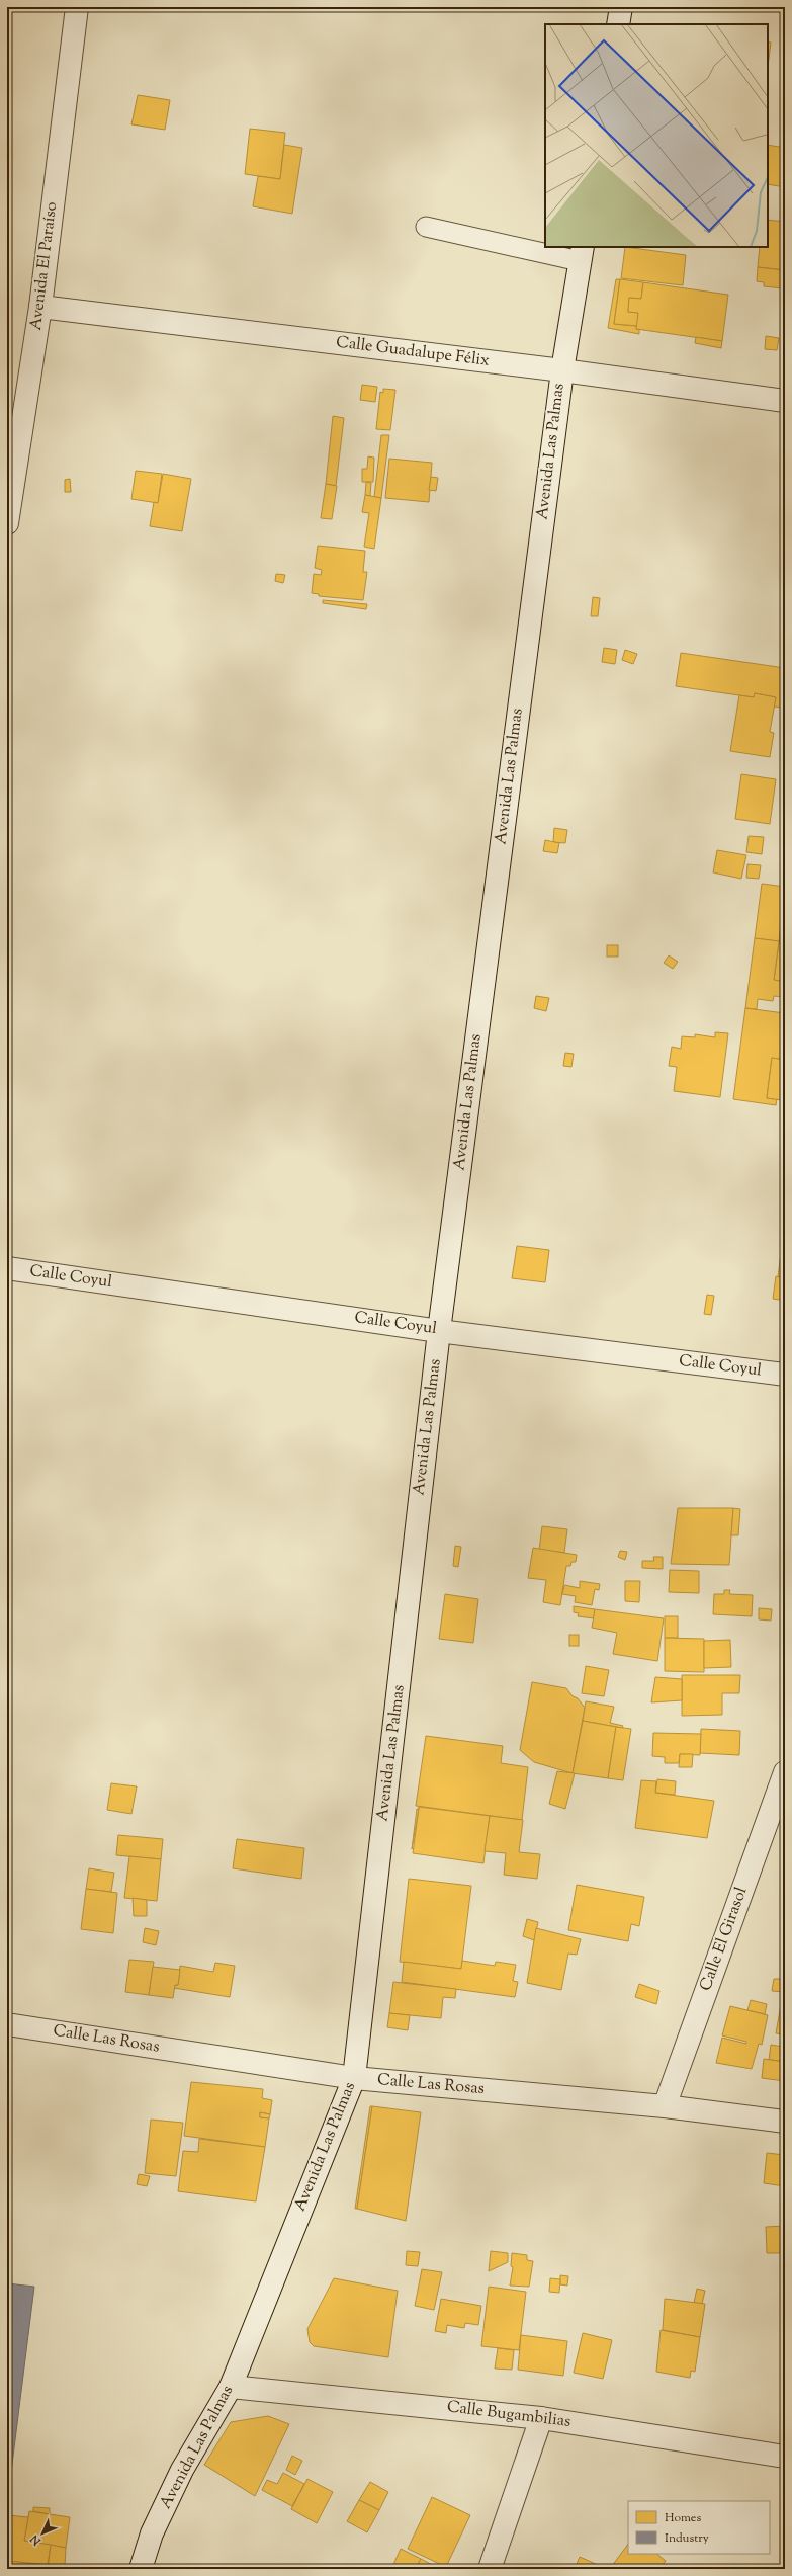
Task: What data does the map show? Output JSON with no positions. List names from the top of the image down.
{
  "streets": {
    "street": [
      "Avenida El Paraíso",
      "Calle Guadalupe Félix",
      "Avenida Las Palmas",
      "Calle Coyul",
      "Calle El Girasol",
      "Calle Las Rosas",
      "Calle Bugambilias"
    ]
  },
  "crossings": [
    ["Avenida El Paraíso", "Calle Guadalupe Félix"],
    ["Calle Guadalupe Félix", "Avenida Las Palmas"],
    ["Avenida Las Palmas", "Calle Coyul"],
    ["Avenida Las Palmas", "Calle Las Rosas"],
    ["Avenida Las Palmas", "Calle Bugambilias"],
    ["Calle El Girasol", "Calle Las Rosas"]
  ],
  "legend": ["Homes", "Industry"],
  "north": "bottom left"
}
